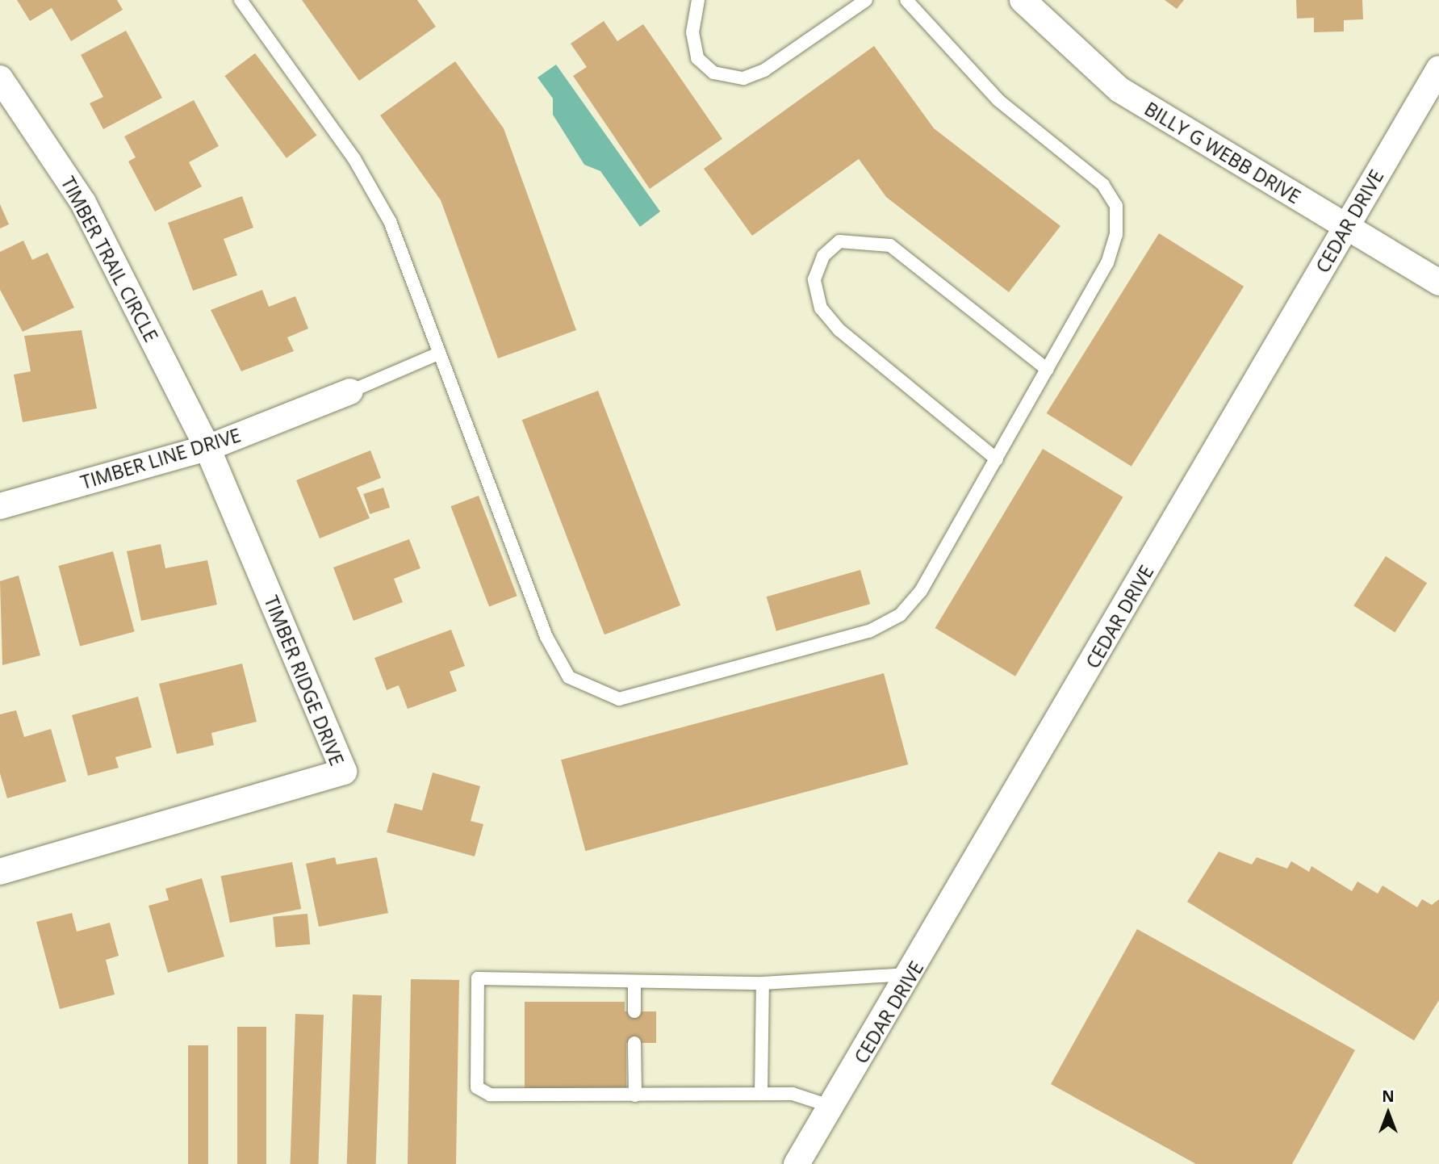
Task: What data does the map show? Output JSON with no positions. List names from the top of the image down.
{
  "streets": {
    "street": [
      "BILLY G WEBB DRIVE",
      "CEDAR DRIVE",
      "TIMBER TRAIL CIRCLE",
      "TIMBER LINE DRIVE",
      "TIMBER RIDGE DRIVE"
    ]
  },
  "crossings": [
    ["BILLY G WEBB DRIVE", "CEDAR DRIVE"],
    ["TIMBER TRAIL CIRCLE", "TIMBER LINE DRIVE"],
    ["TIMBER TRAIL CIRCLE", "TIMBER RIDGE DRIVE"],
    ["TIMBER LINE DRIVE", "TIMBER RIDGE DRIVE"]
  ],
  "north": "top"
}
